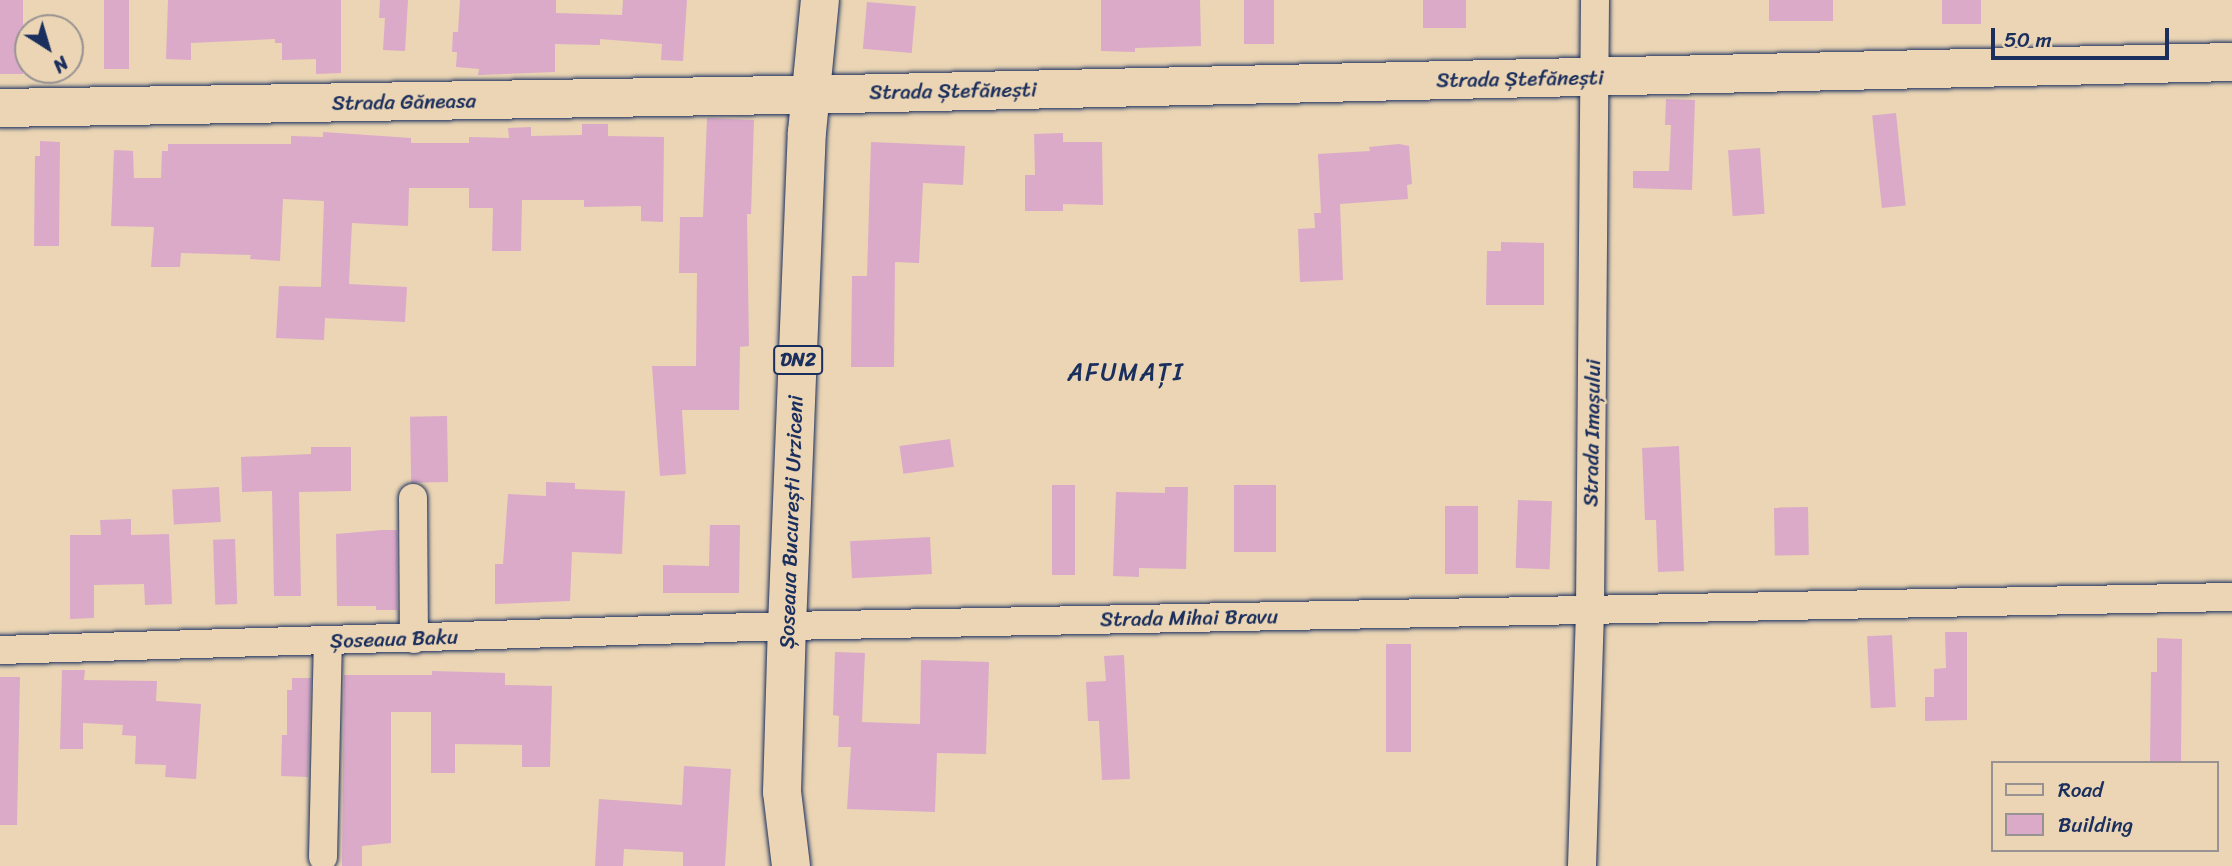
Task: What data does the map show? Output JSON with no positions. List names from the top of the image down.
{
  "streets": {
    "main road": [
      "Strada Ștefănești",
      "Strada Găneasa",
      "DN2",
      "Șoseaua București Urziceni"
    ],
    "street": ["Strada Imașului", "Strada Mihai Bravu", "Șoseaua Baku"]
  },
  "crossings": [
    ["Strada Ștefănești", "Strada Găneasa"],
    ["Strada Ștefănești", "Strada Imașului"],
    ["Strada Ștefănești", "Șoseaua București Urziceni"],
    ["Strada Găneasa", "Șoseaua București Urziceni"],
    ["Strada Imașului", "Strada Mihai Bravu"],
    ["Șoseaua București Urziceni", "Strada Mihai Bravu"],
    ["Șoseaua București Urziceni", "Șoseaua Baku"],
    ["Strada Mihai Bravu", "Șoseaua Baku"]
  ],
  "districts": ["AFUMAȚI"],
  "legend": ["Road", "Building"],
  "scale_bar": "50 m",
  "north": "bottom right"
}
